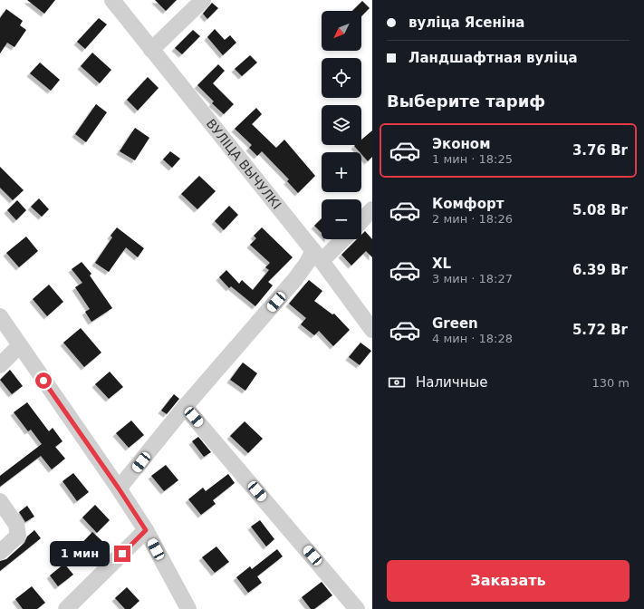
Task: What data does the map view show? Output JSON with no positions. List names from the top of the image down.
{
  "streets": {
    "street": ["ВУЛІЦА ВЫЧУЛКІ"]
  },
  "north": "bottom left",
  "page": {
    "banner": ["вуліца Ясеніна", "Ландшафтная вуліца"],
    "map_buttons": ["+", "−"],
    "heading": "Выберите тариф",
    "list": [
      {
        "name": "Эконом",
        "note": "1 мин · 18:25",
        "value": "3.76 Br"
      },
      {
        "name": "Комфорт",
        "note": "2 мин · 18:26",
        "value": "5.08 Br"
      },
      {
        "name": "XL",
        "note": "3 мин · 18:27",
        "value": "6.39 Br"
      },
      {
        "name": "Green",
        "note": "4 мин · 18:28",
        "value": "5.72 Br"
      }
    ],
    "pay": ["Наличные", "130 m"],
    "bubble": "1 мин",
    "buttons": "Заказать"
  }
}
